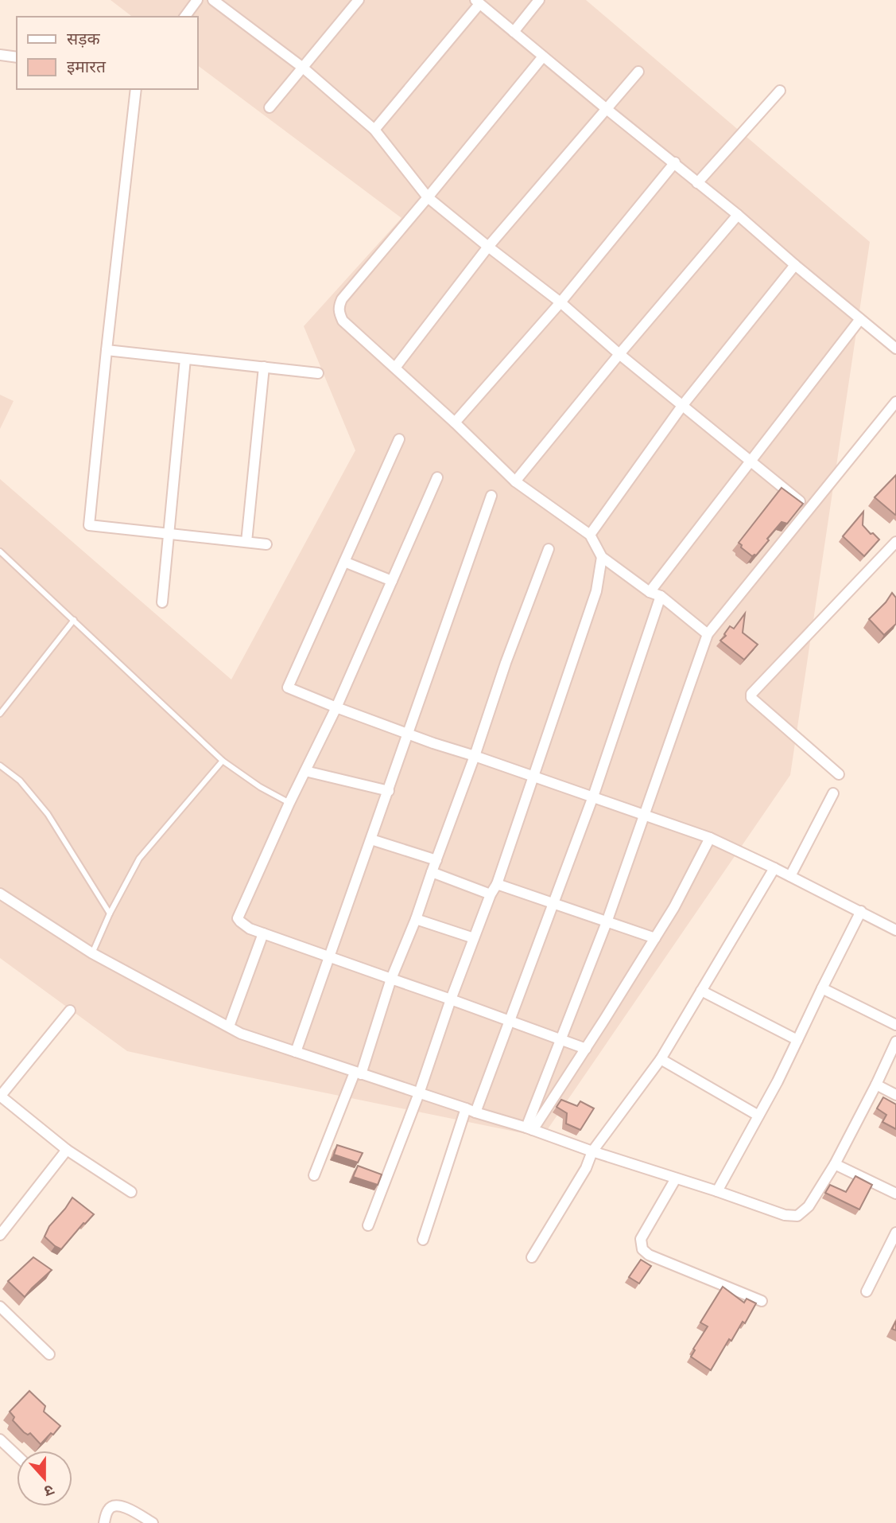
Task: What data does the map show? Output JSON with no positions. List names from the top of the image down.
{
  "legend": ["सड़क", "इमारत"],
  "north": "bottom"
}
